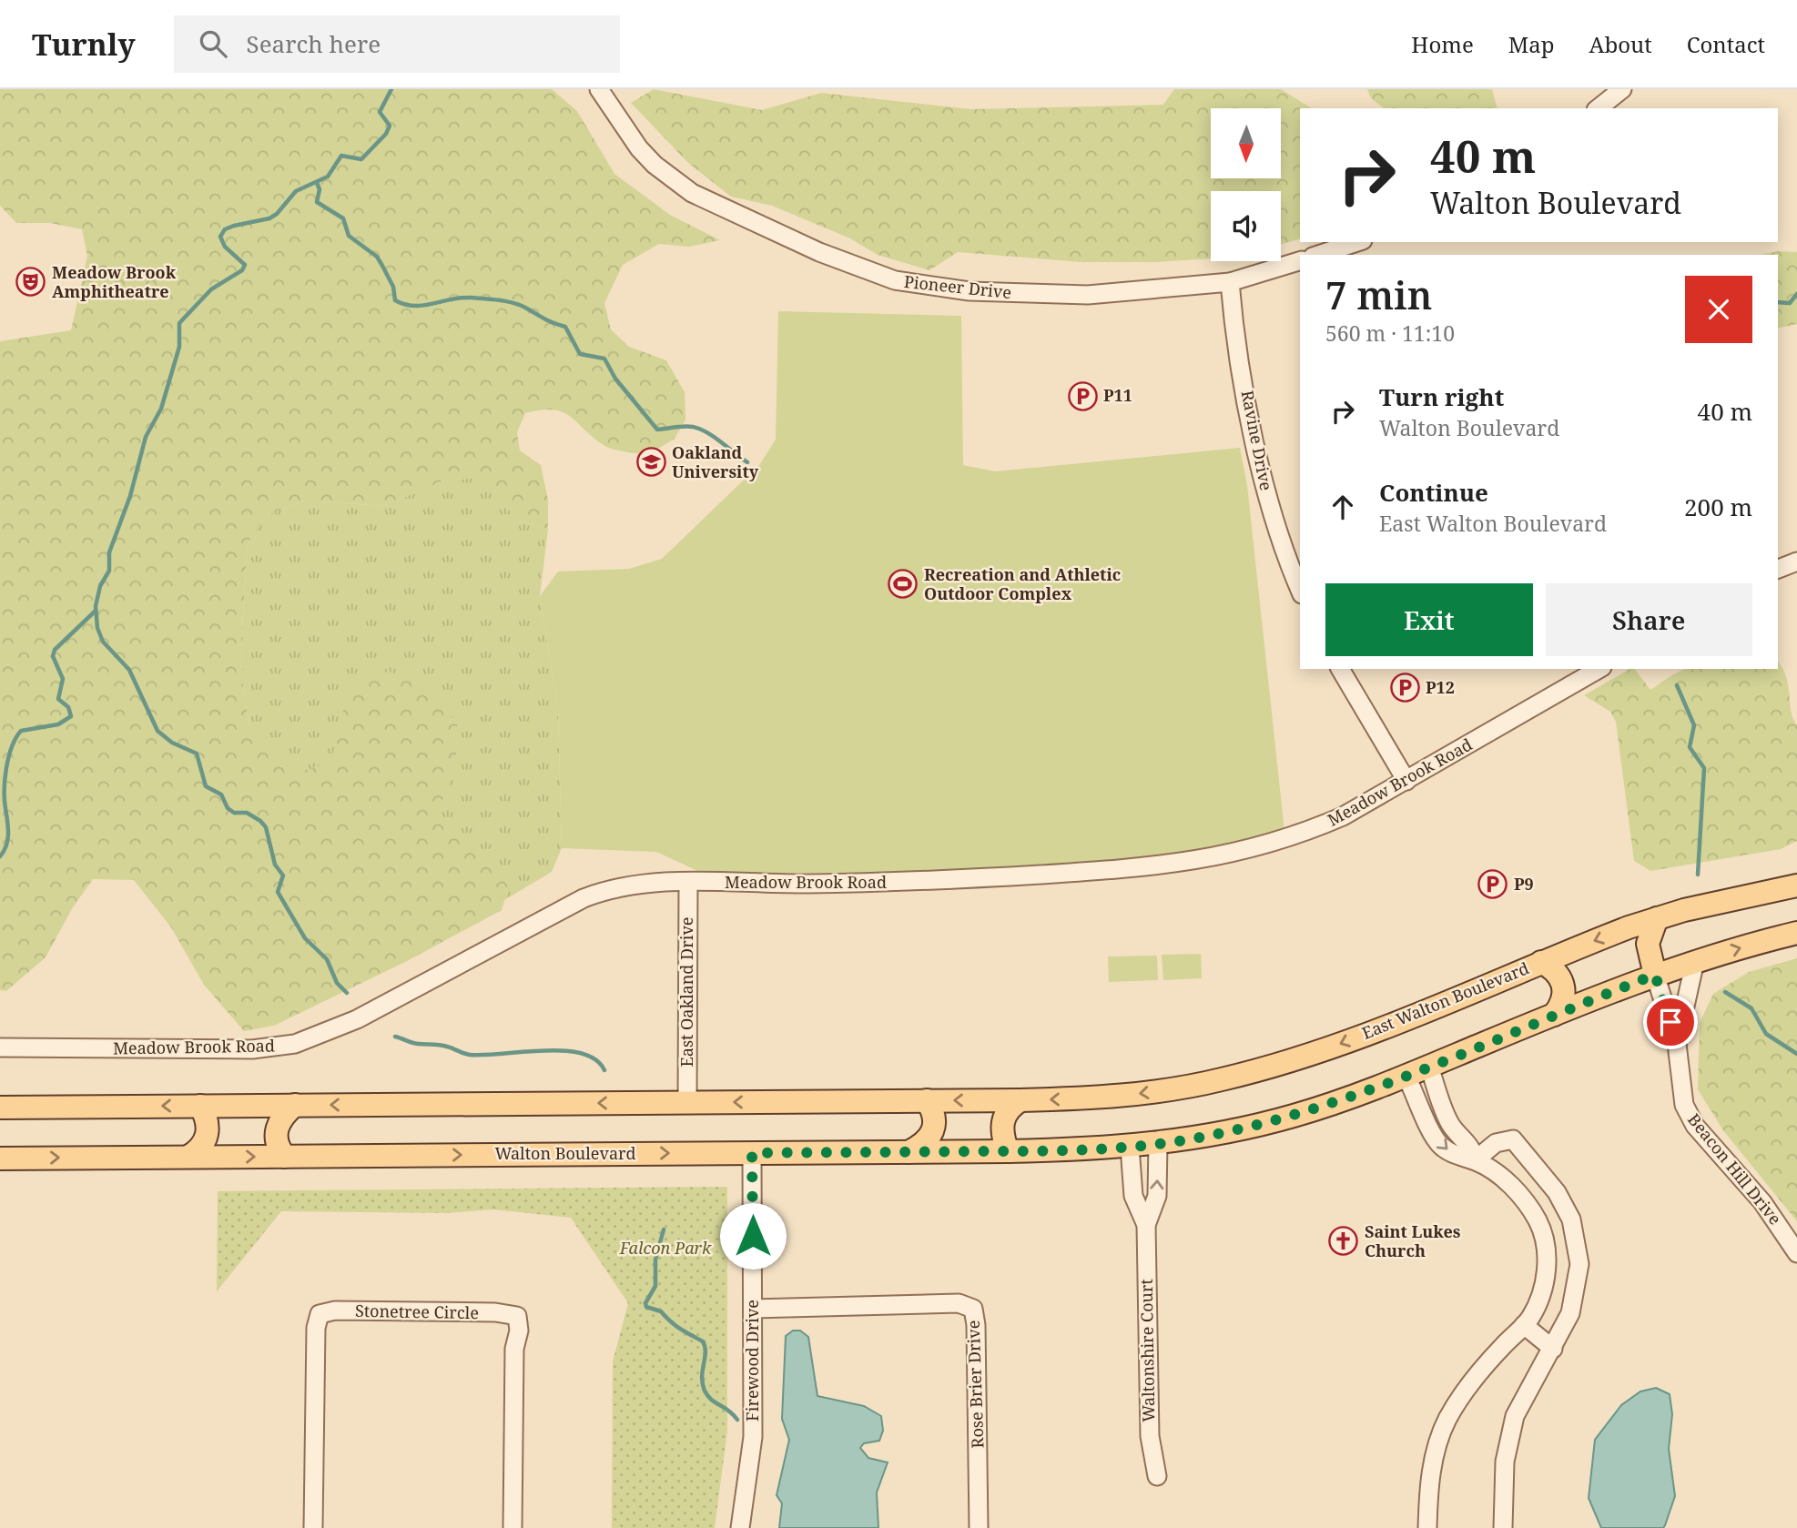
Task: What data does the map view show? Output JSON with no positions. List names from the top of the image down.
{
  "streets": {
    "main road": ["East Walton Boulevard", "Walton Boulevard"],
    "street": [
      "Pioneer Drive",
      "Ravine Drive",
      "Meadow Brook Road",
      "East Oakland Drive",
      "Beacon Hill Drive",
      "Stonetree Circle",
      "Waltonshire Court",
      "Firewood Drive",
      "Rose Brier Drive"
    ]
  },
  "crossings": [
    ["Pioneer Drive", "Ravine Drive"],
    ["Meadow Brook Road", "East Oakland Drive"],
    ["Walton Boulevard", "Waltonshire Court"],
    ["Walton Boulevard", "Firewood Drive"],
    ["Firewood Drive", "Rose Brier Drive"]
  ],
  "parks": ["Falcon Park"],
  "places": {
    "theatre": ["Meadow Brook Amphitheatre"],
    "parking": ["P11", "P12", "P9"],
    "school or university": ["Oakland University"],
    "sports": ["Recreation and Athletic Outdoor Complex"],
    "church": ["Saint Lukes Church"]
  },
  "north": "bottom",
  "page": {
    "header": "Turnly",
    "search": "Search here",
    "nav": [
      "Home",
      "Map",
      "About",
      "Contact"
    ],
    "turn": ["40 m", "Walton Boulevard"],
    "heading": ["7 min", "560 m · 11:10"],
    "list": [
      {
        "name": "Turn right",
        "note": "Walton Boulevard",
        "value": "40 m"
      },
      {
        "name": "Continue",
        "note": "East Walton Boulevard",
        "value": "200 m"
      }
    ],
    "buttons": ["Exit", "Share"]
  }
}
